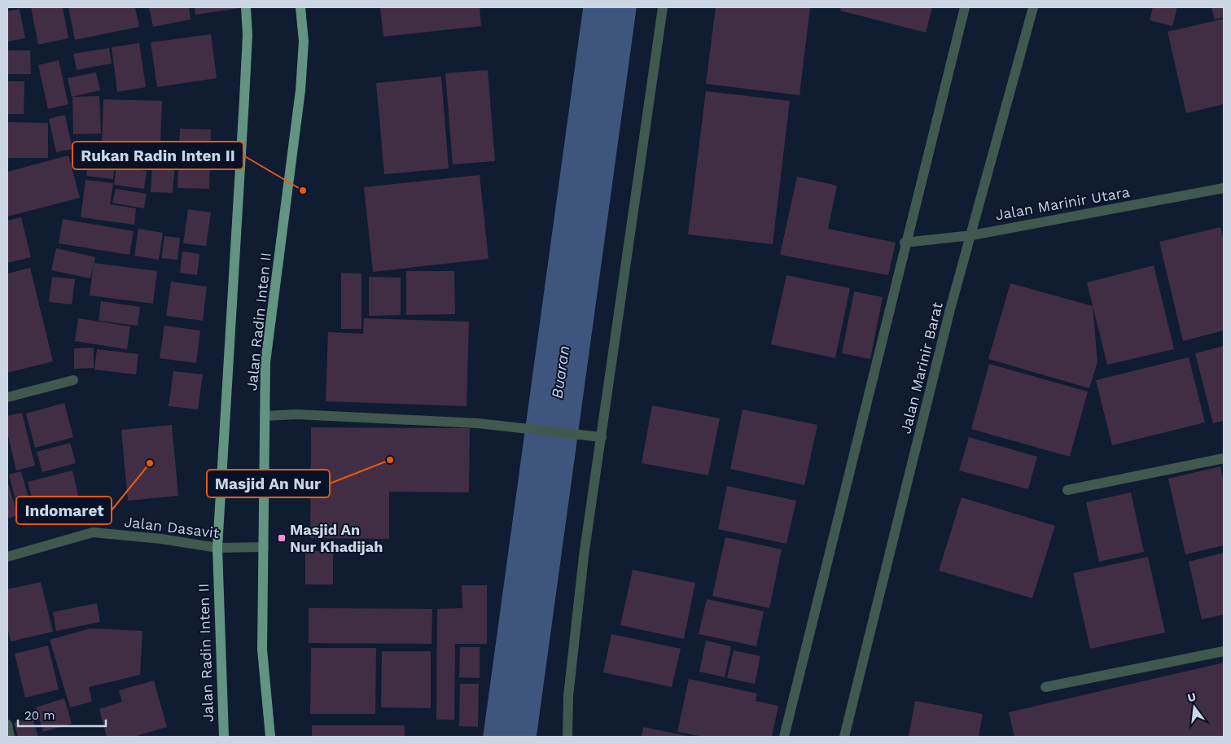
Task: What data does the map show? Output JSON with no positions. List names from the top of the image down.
{
  "streets": {
    "main road": ["Jalan Radin Inten II"],
    "street": ["Jalan Marinir Utara", "Jalan Marinir Barat", "Jalan Dasavit"]
  },
  "crossings": [
    ["Jalan Marinir Utara", "Jalan Marinir Barat"],
    ["Jalan Radin Inten II", "Jalan Dasavit"]
  ],
  "water": ["Buaran"],
  "places": {
    "other": ["Rukan Radin Inten II", "Masjid An Nur", "Indomaret"],
    "transit": ["Masjid An Nur Khadijah"]
  },
  "scale_bar": "20 m",
  "north": "top"
}
